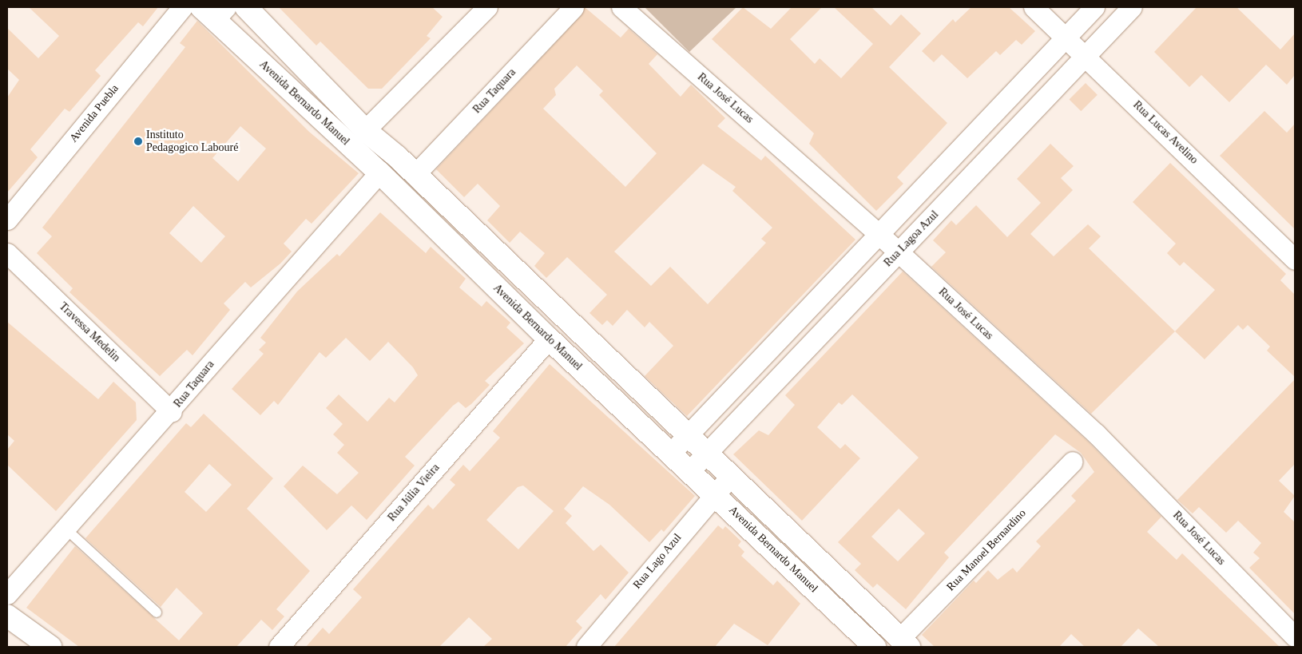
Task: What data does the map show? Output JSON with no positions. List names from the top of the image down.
{
  "streets": {
    "street": [
      "Rua Taquara",
      "Rua José Lucas",
      "Avenida Bernardo Manuel",
      "Avenida Puebla",
      "Rua Lucas Avelino",
      "Rua Lagoa Azul",
      "Travessa Medelin",
      "Rua Júlia Vieira",
      "Rua Manoel Bernardino",
      "Rua Lago Azul"
    ]
  },
  "crossings": [
    ["Rua Taquara", "Avenida Bernardo Manuel"],
    ["Rua Taquara", "Travessa Medelin"],
    ["Rua José Lucas", "Rua Lagoa Azul"],
    ["Avenida Bernardo Manuel", "Rua Lagoa Azul"],
    ["Avenida Bernardo Manuel", "Rua Júlia Vieira"],
    ["Avenida Bernardo Manuel", "Rua Manoel Bernardino"],
    ["Avenida Bernardo Manuel", "Rua Lago Azul"],
    ["Rua Lucas Avelino", "Rua Lagoa Azul"]
  ],
  "places": ["Instituto Pedagogico Labouré"]
}
